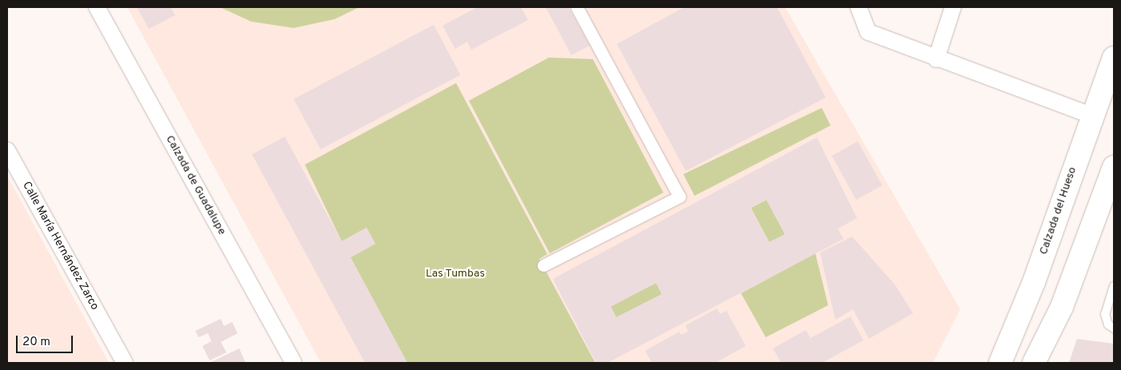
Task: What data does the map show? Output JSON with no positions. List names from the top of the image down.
{
  "streets": {
    "main road": ["Calzada del Hueso"],
    "street": ["Calzada de Guadalupe", "Calle María Hernández Zarco"]
  },
  "parks": ["Las Tumbas"],
  "scale_bar": "20 m"
}
